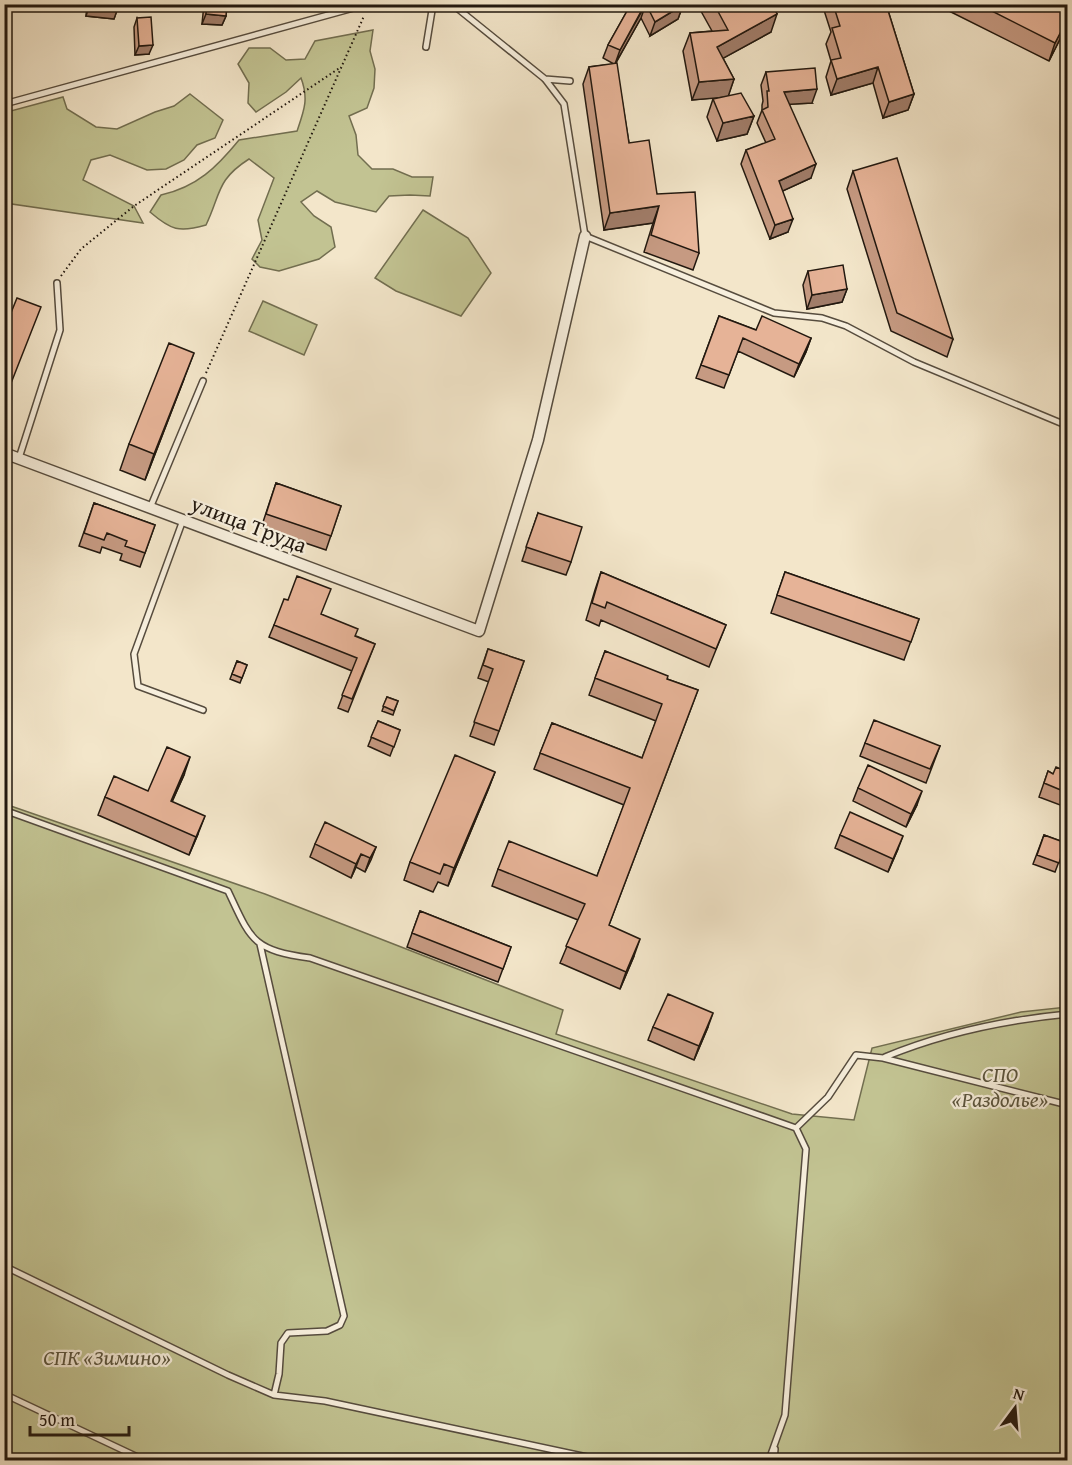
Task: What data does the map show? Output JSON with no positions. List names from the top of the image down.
{
  "streets": {
    "street": ["улица Труда"]
  },
  "parks": ["СПО «Раздолье»", "СПК «Зимино»"],
  "scale_bar": "50 m",
  "north": "top"
}
